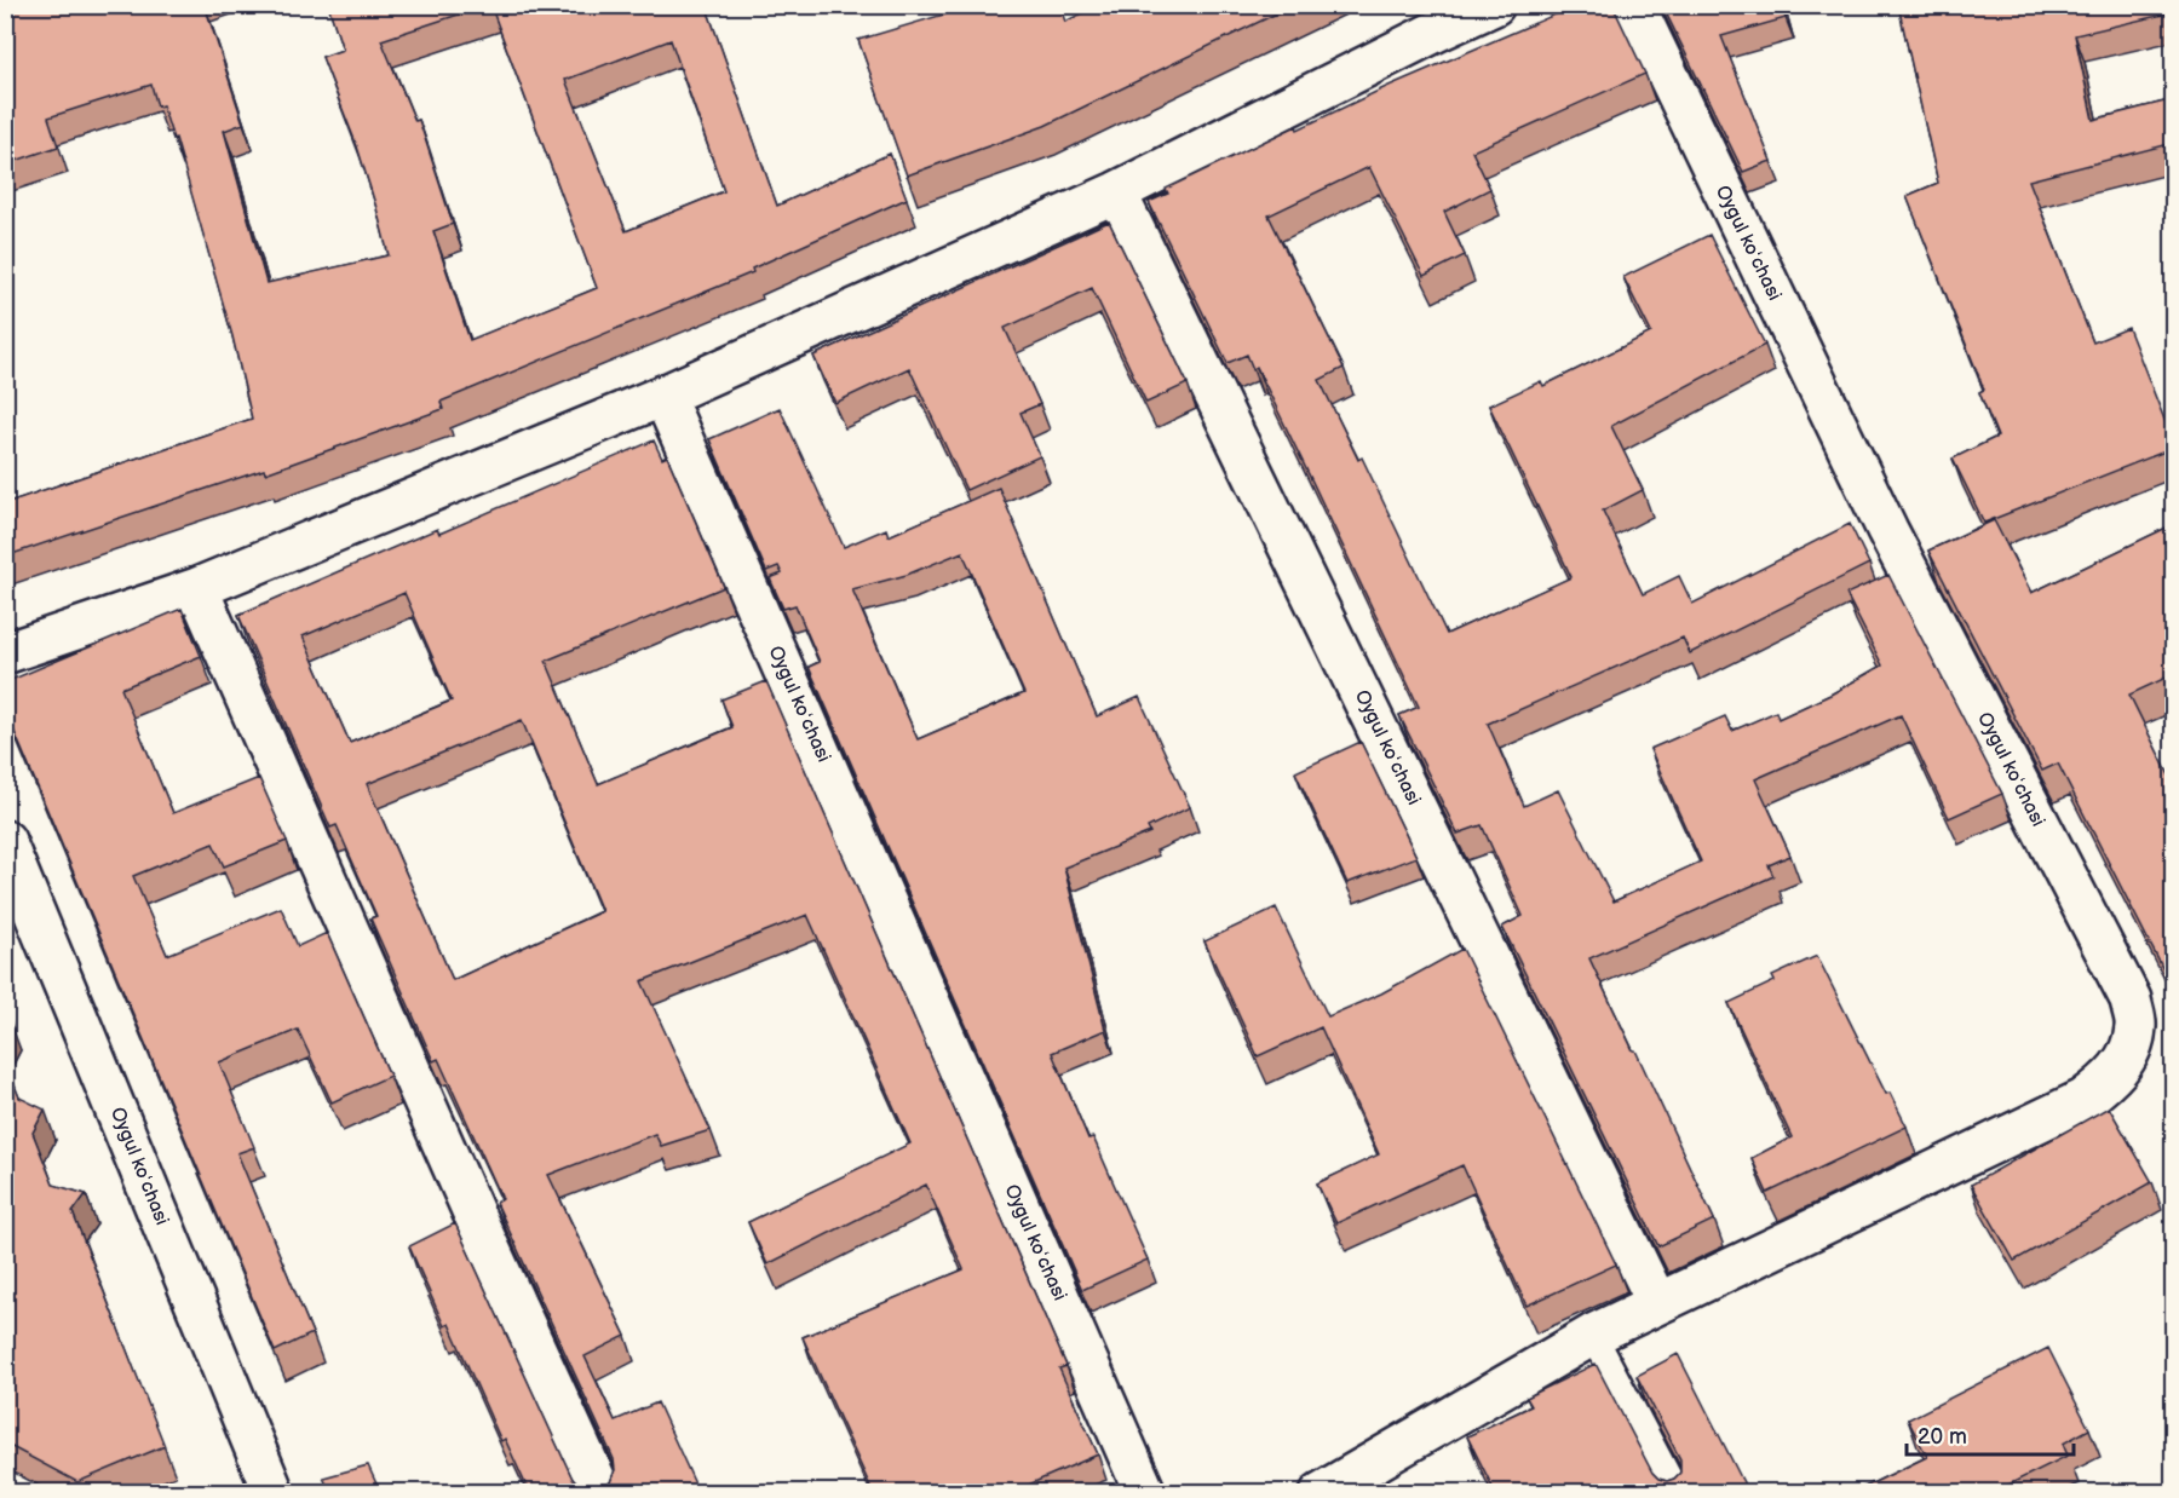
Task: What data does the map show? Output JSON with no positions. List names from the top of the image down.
{
  "streets": {
    "street": ["Oygul koʻchasi"]
  },
  "scale_bar": "20 m"
}
